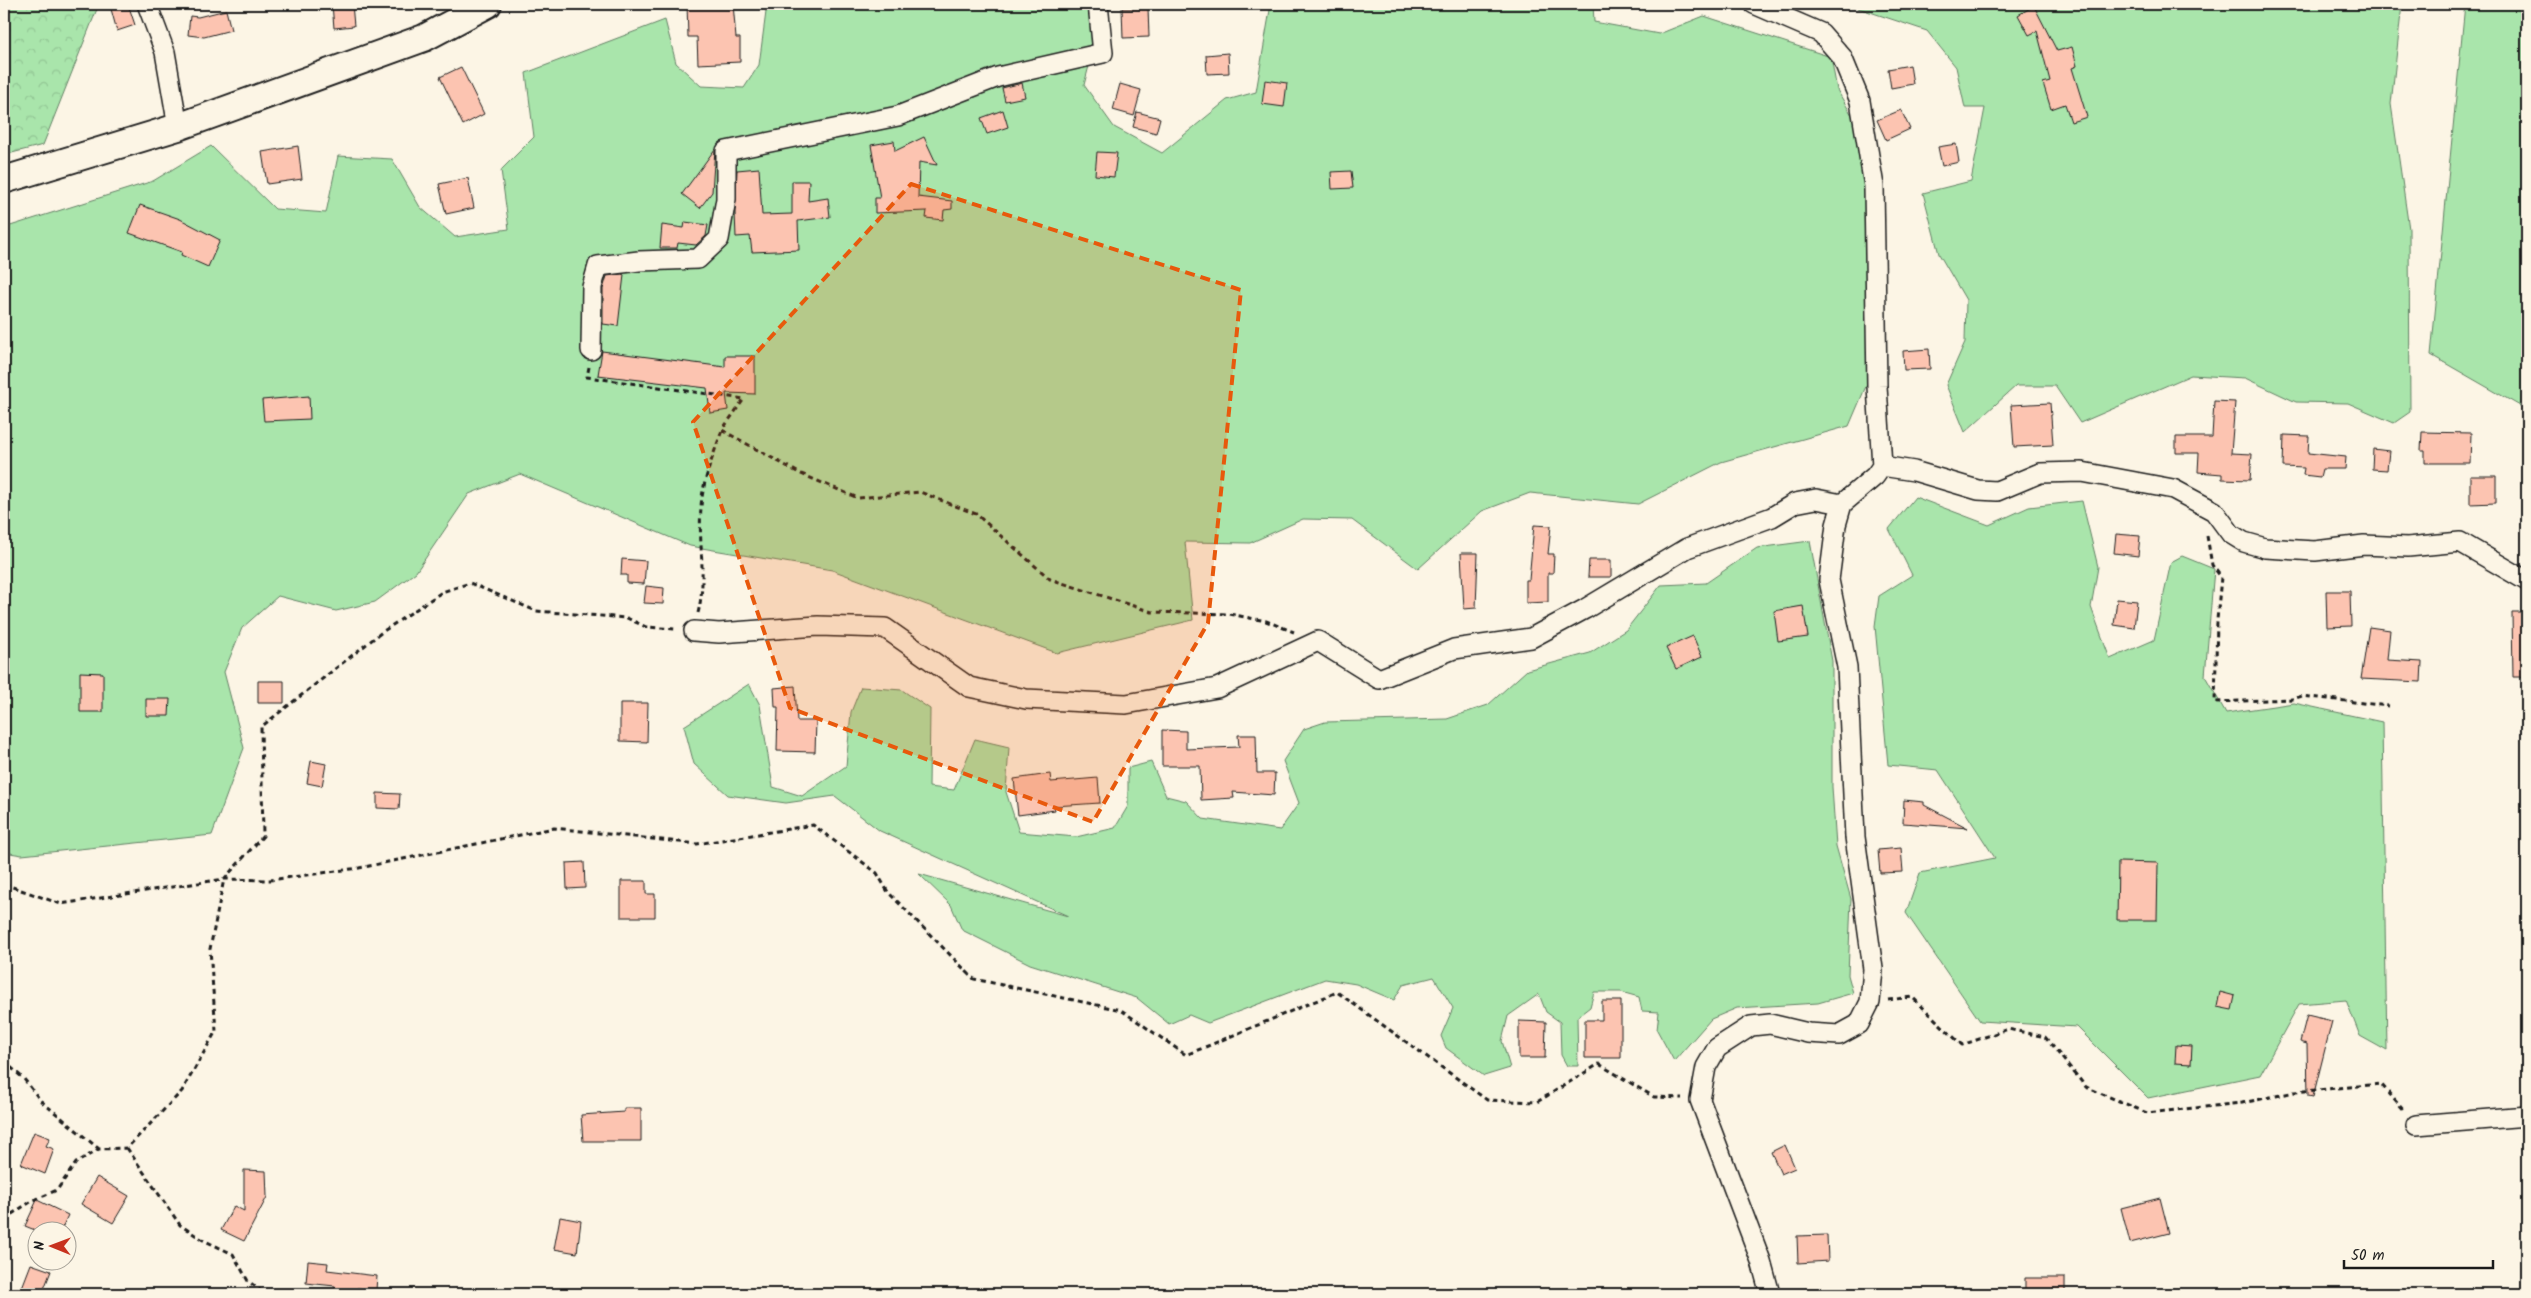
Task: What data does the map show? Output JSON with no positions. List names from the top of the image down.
{
  "scale_bar": "50 m",
  "north": "left"
}
